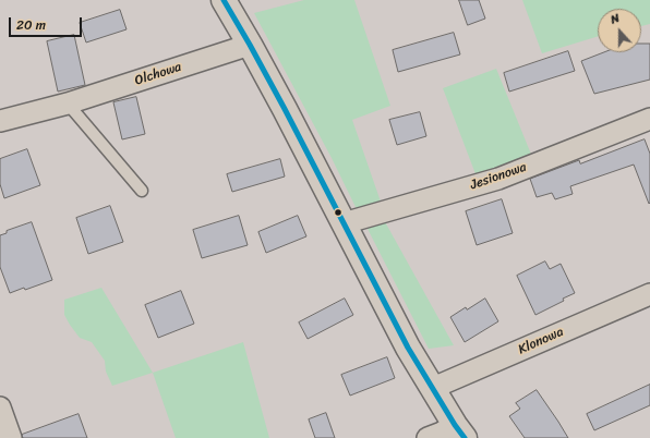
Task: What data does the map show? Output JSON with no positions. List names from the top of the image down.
{
  "streets": {
    "street": ["Olchowa", "Jesionowa", "Klonowa"]
  },
  "scale_bar": "20 m",
  "north": "top"
}
